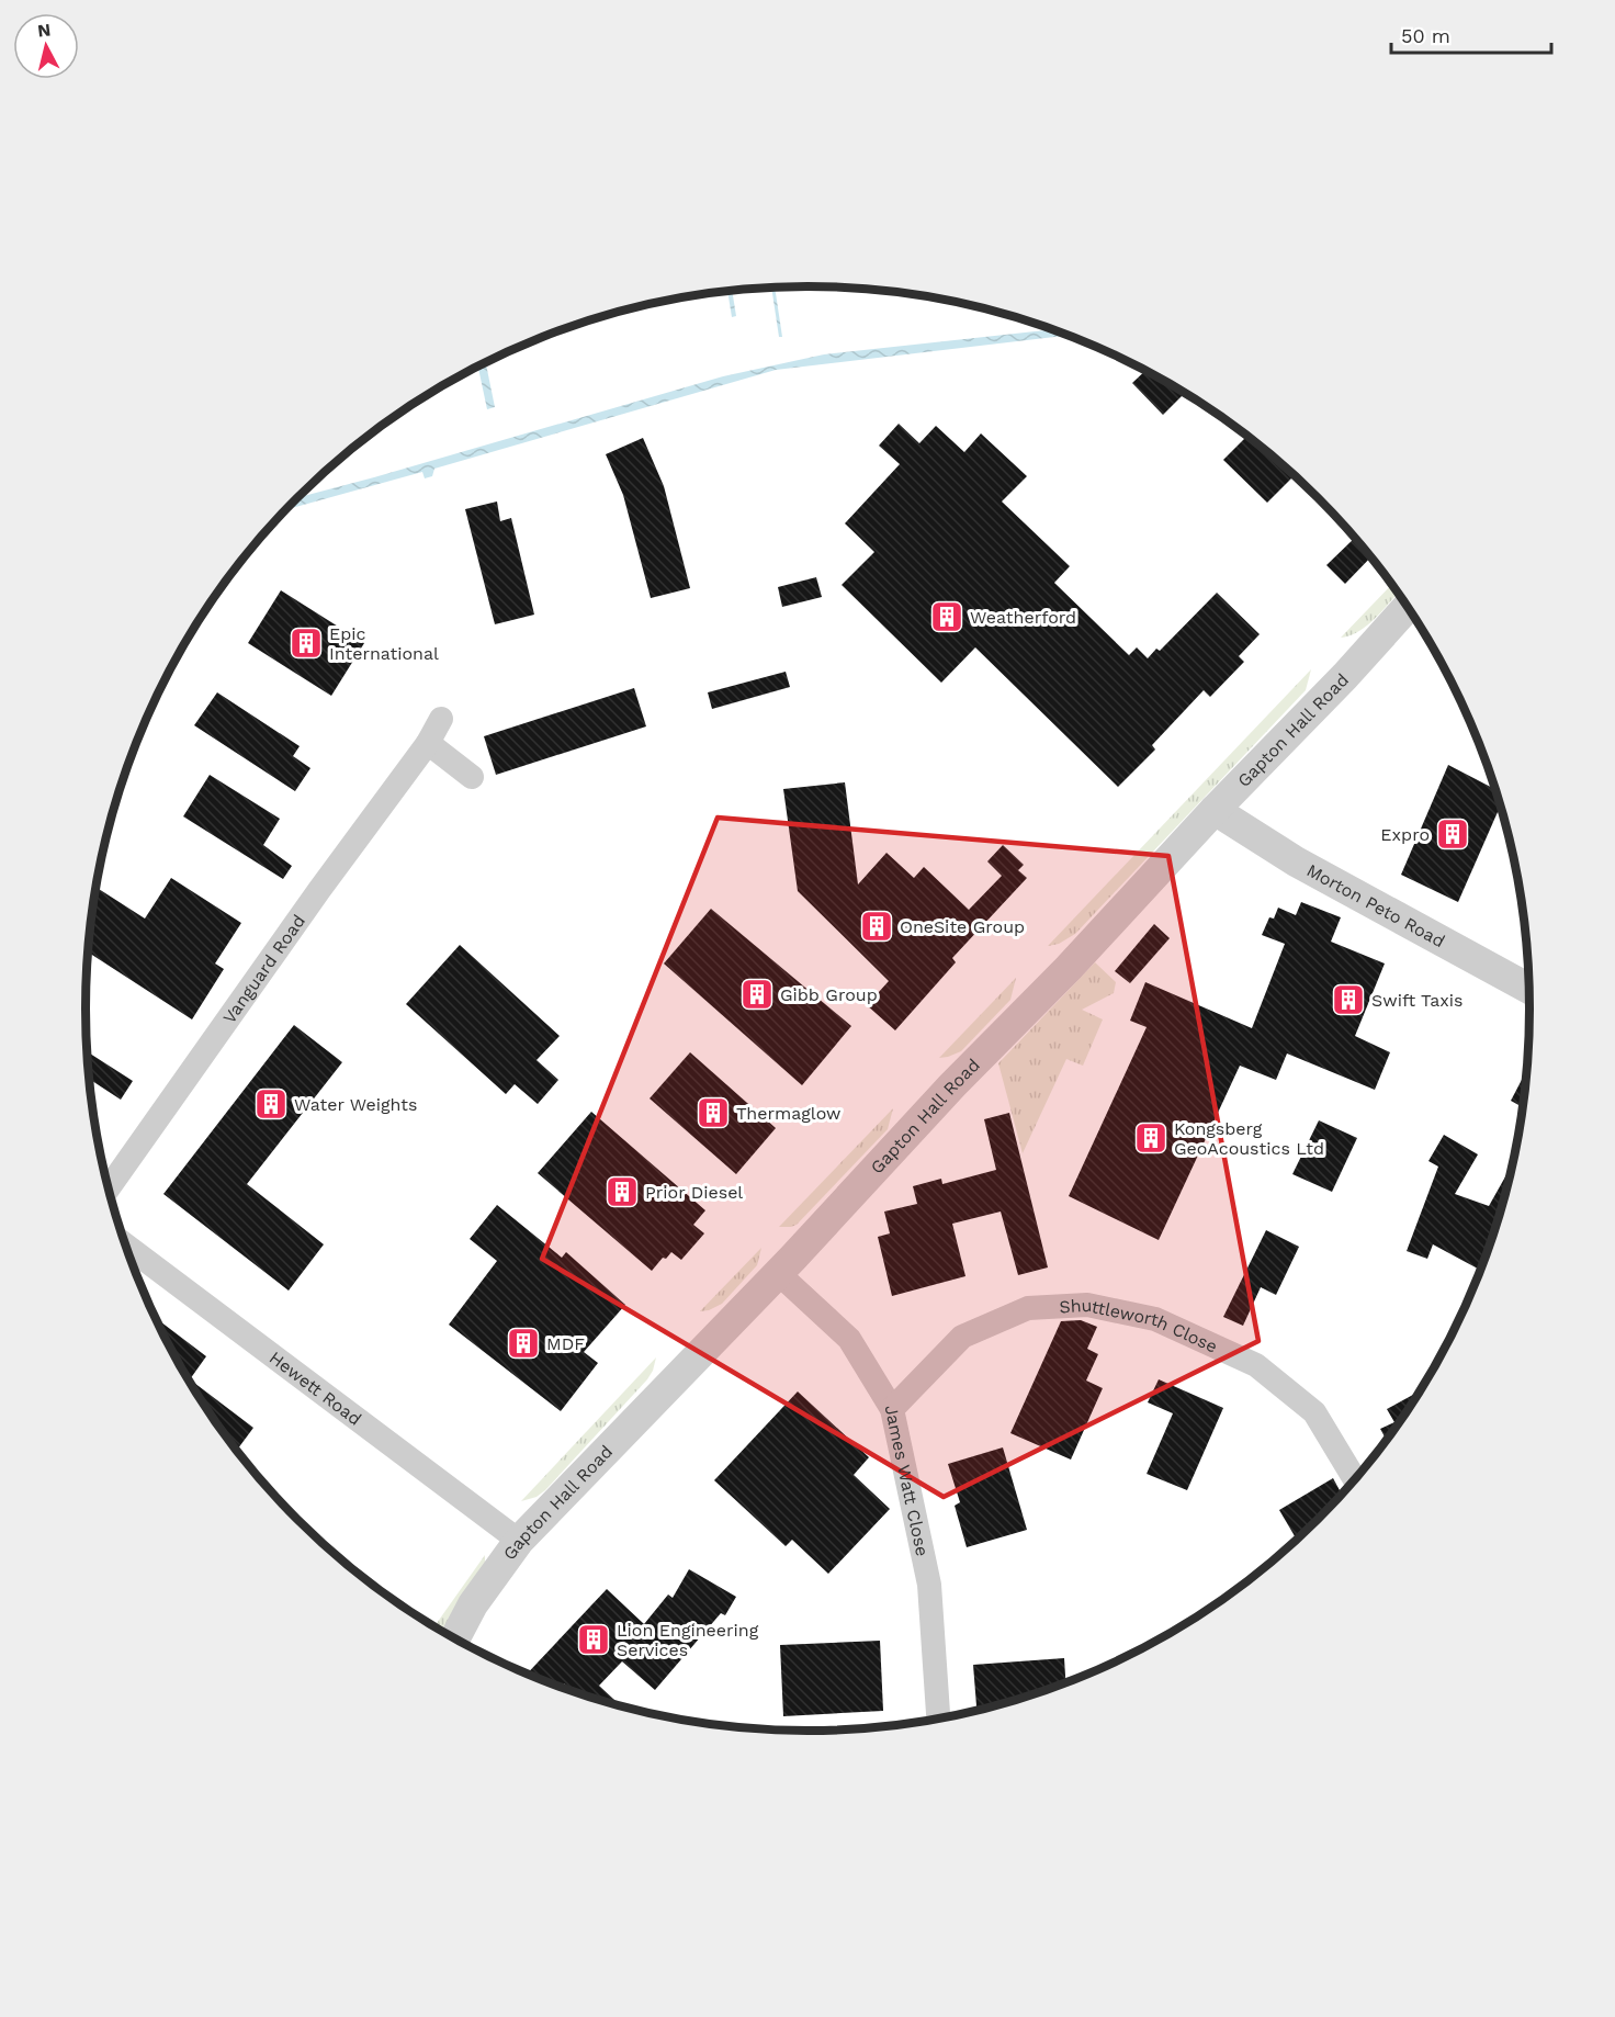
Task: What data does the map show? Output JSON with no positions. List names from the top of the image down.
{
  "streets": {
    "street": [
      "Gapton Hall Road",
      "Morton Peto Road",
      "Vanguard Road",
      "Shuttleworth Close",
      "Hewett Road",
      "James Watt Close"
    ]
  },
  "crossings": [
    ["Gapton Hall Road", "Morton Peto Road"],
    ["Gapton Hall Road", "Hewett Road"],
    ["Gapton Hall Road", "James Watt Close"],
    ["Shuttleworth Close", "James Watt Close"]
  ],
  "places": {
    "building": [
      "Weatherford",
      "Epic International",
      "Expro",
      "OneSite Group",
      "Gibb Group",
      "Swift Taxis",
      "Water Weights",
      "Thermaglow",
      "Kongsberg GeoAcoustics Ltd",
      "Prior Diesel",
      "MDF",
      "Lion Engineering Services"
    ]
  },
  "scale_bar": "50 m",
  "north": "top"
}
